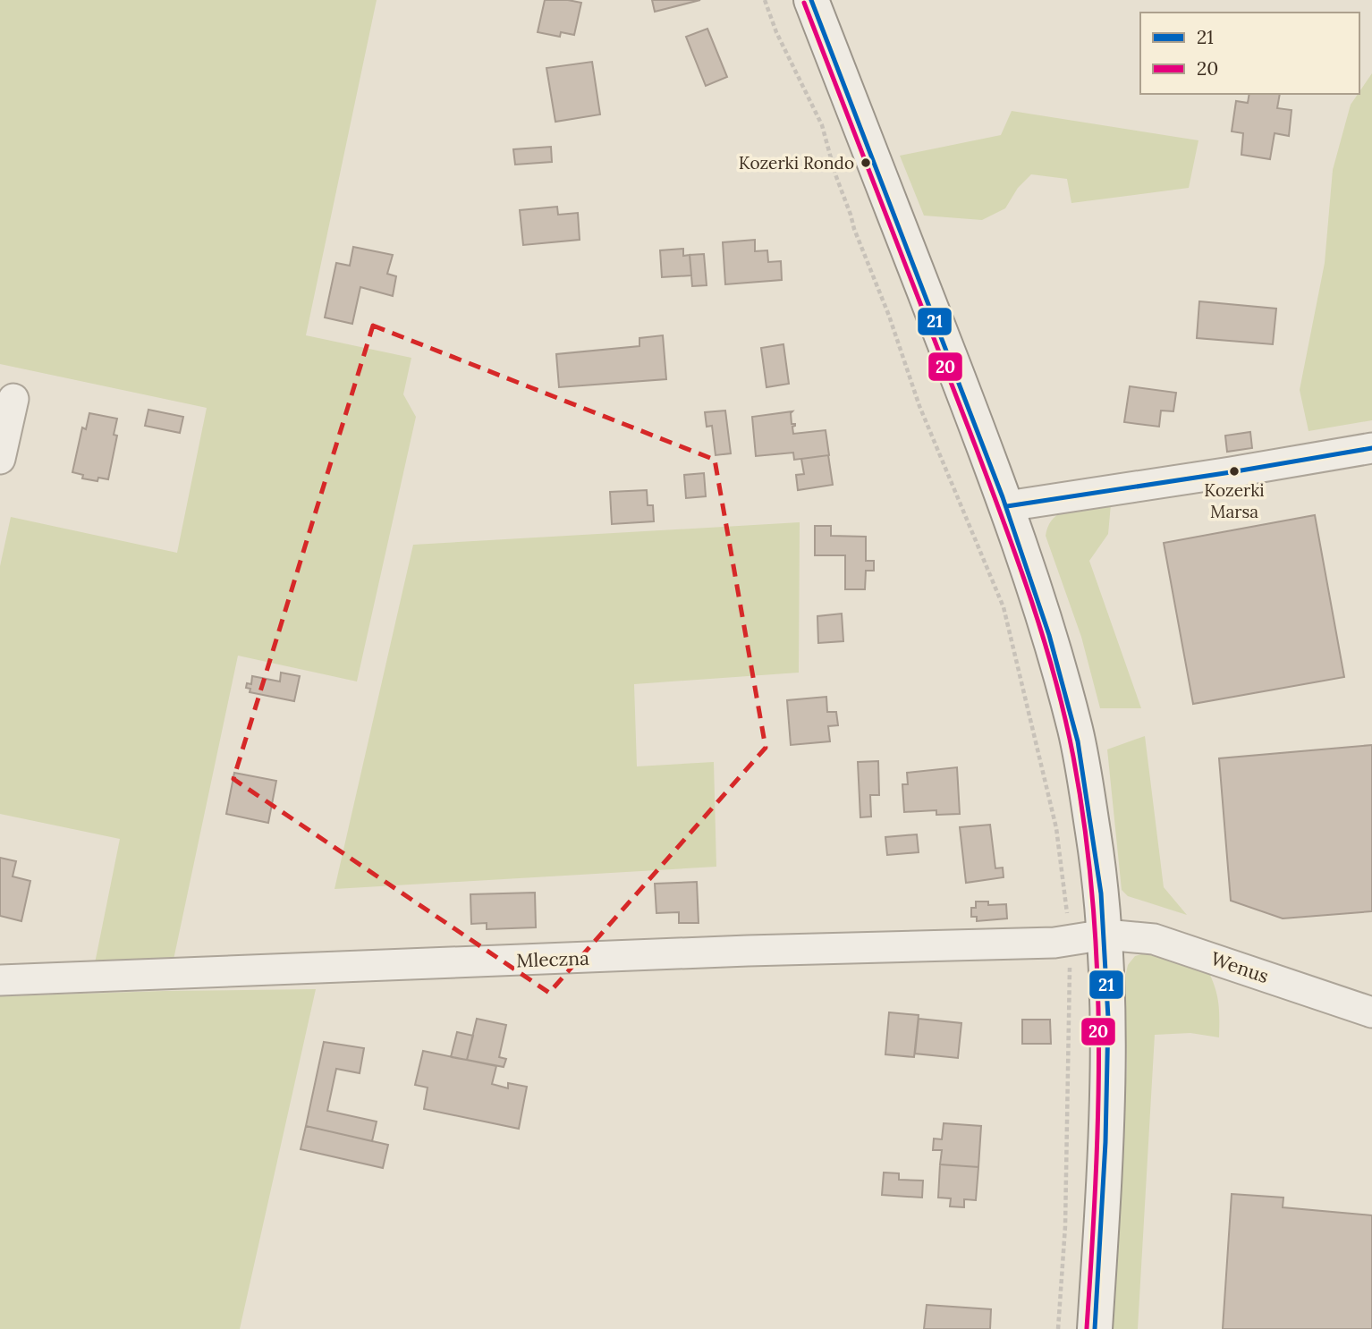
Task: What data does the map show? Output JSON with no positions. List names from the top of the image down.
{
  "streets": {
    "street": ["Mleczna", "Wenus"]
  },
  "crossings": [
    ["Mleczna", "Wenus"]
  ],
  "places": ["Kozerki Rondo", "Kozerki Marsa"],
  "lines": ["transit line 21", "transit line 20"],
  "legend": ["21", "20"]
}
